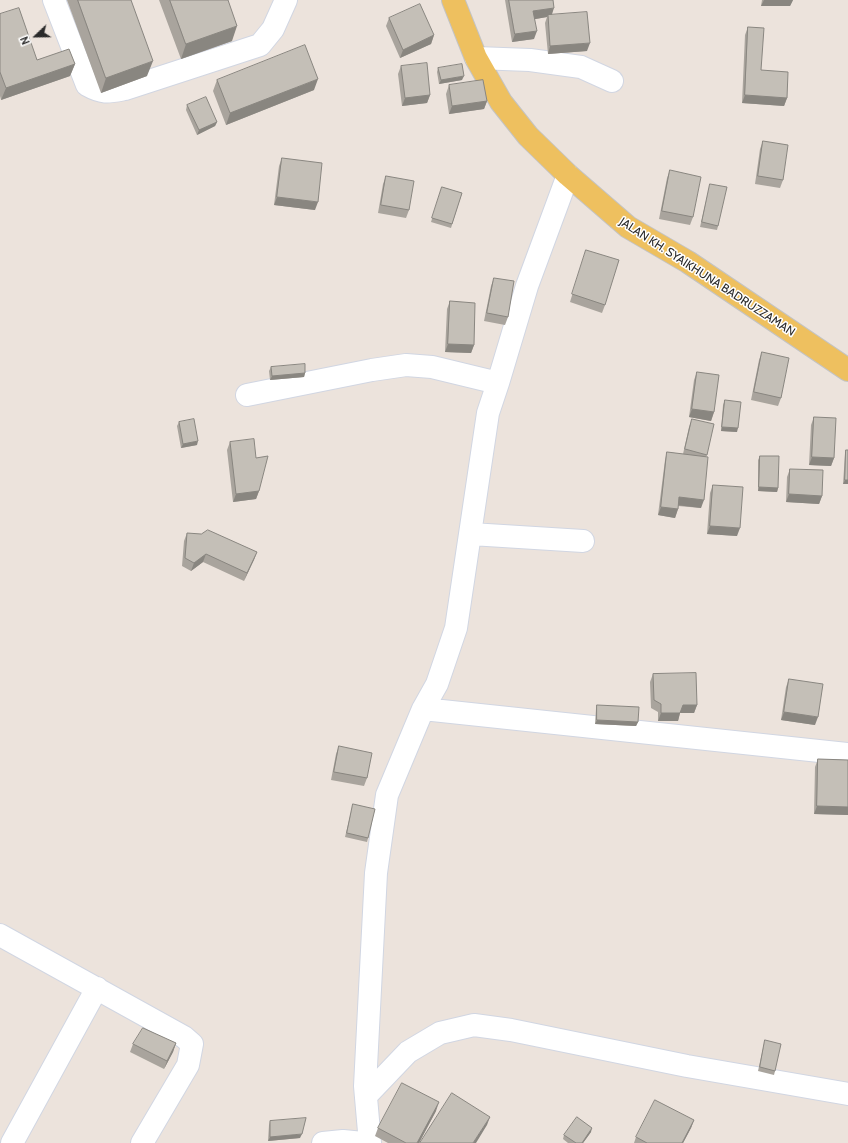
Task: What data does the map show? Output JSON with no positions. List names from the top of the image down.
{
  "streets": {
    "main road": ["JALAN KH. SYAIKHUNA BADRUZZAMAN"]
  },
  "north": "left"
}
